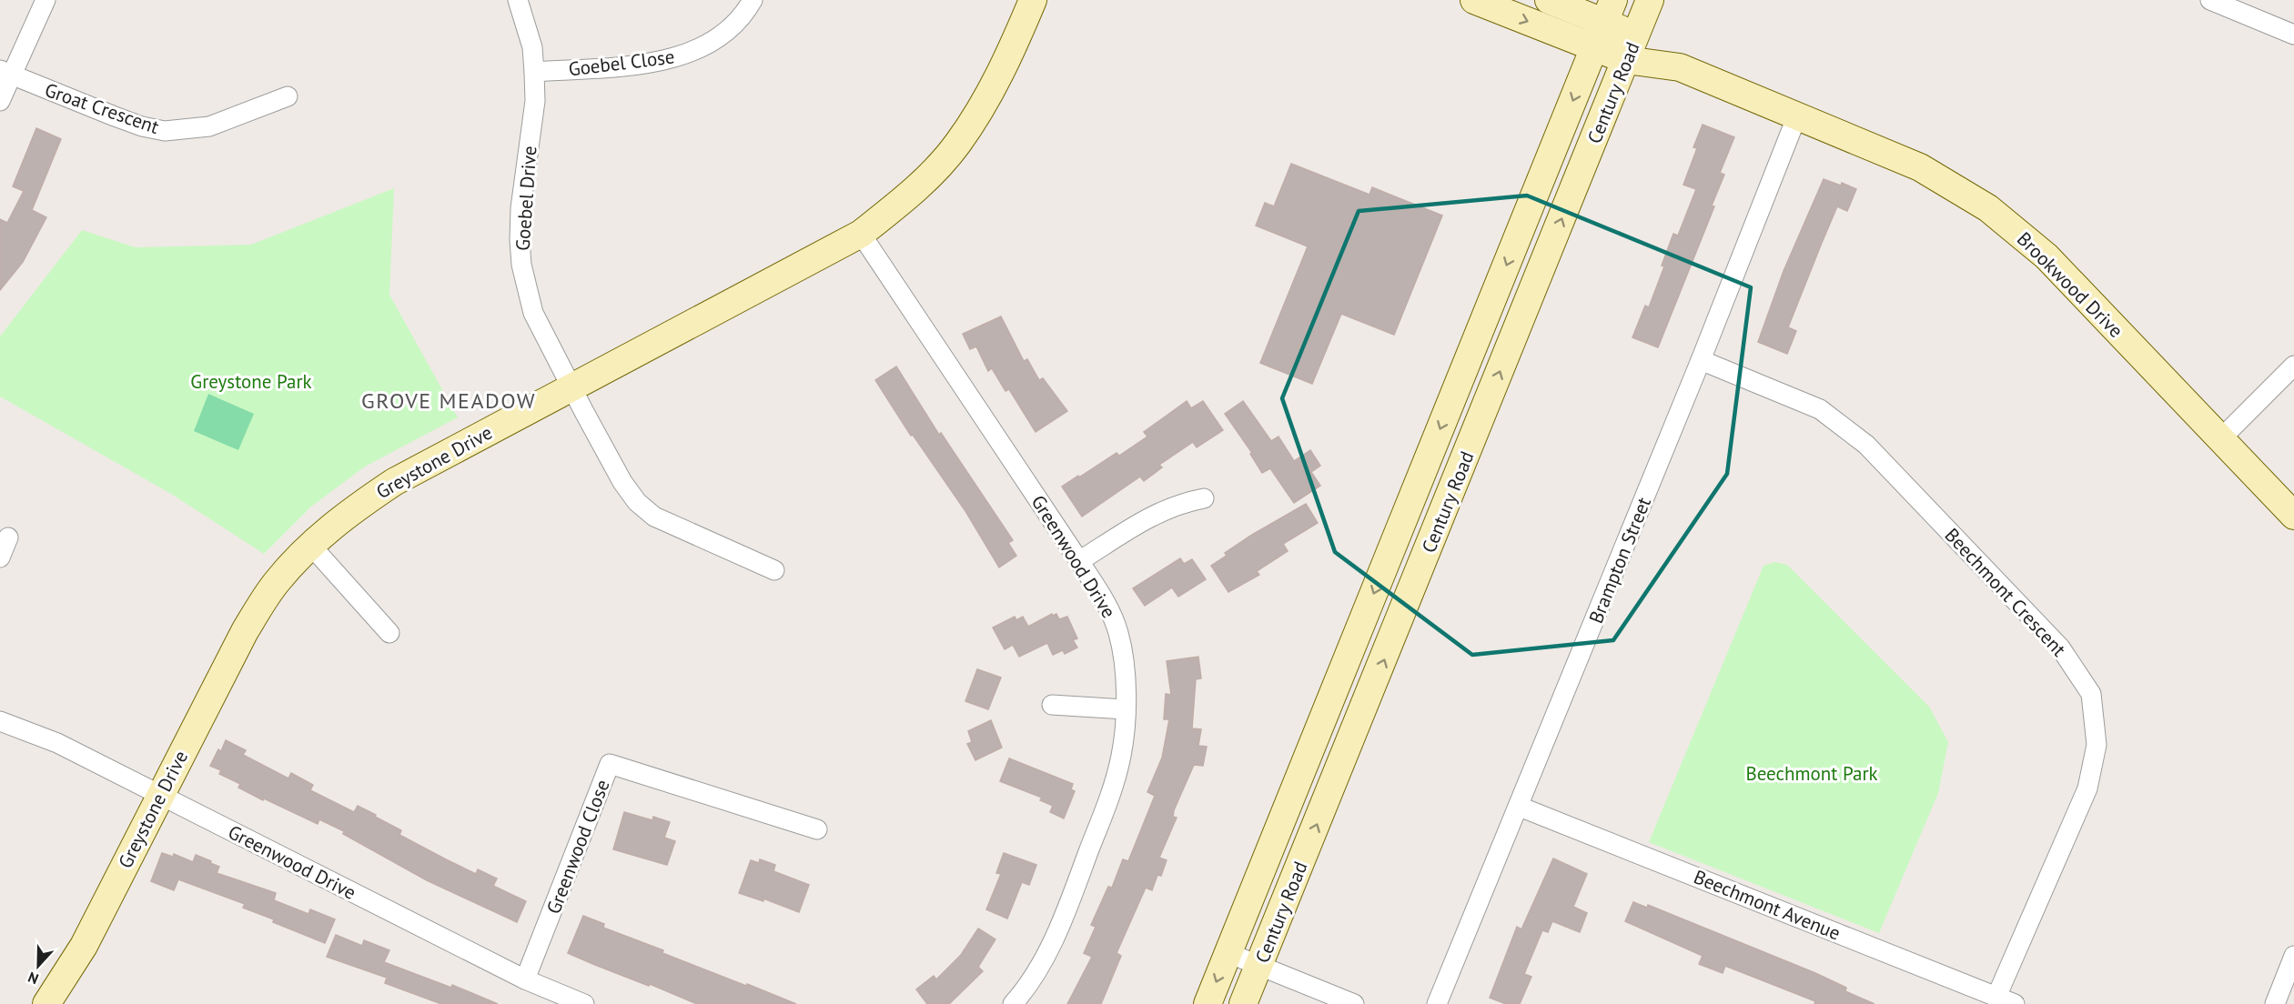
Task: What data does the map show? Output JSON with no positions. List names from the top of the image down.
{
  "streets": {
    "street": [
      "Goebel Close",
      "Century Road",
      "Groat Crescent",
      "Goebel Drive",
      "Brookwood Drive",
      "Greystone Drive",
      "Greenwood Drive",
      "Brampton Street",
      "Beechmont Crescent",
      "Greenwood Close",
      "Beechmont Avenue"
    ]
  },
  "crossings": [
    ["Goebel Close", "Goebel Drive"],
    ["Century Road", "Brookwood Drive"],
    ["Goebel Drive", "Greystone Drive"],
    ["Brookwood Drive", "Brampton Street"],
    ["Greystone Drive", "Greenwood Drive"],
    ["Greenwood Drive", "Greenwood Close"],
    ["Brampton Street", "Beechmont Crescent"],
    ["Brampton Street", "Beechmont Avenue"],
    ["Beechmont Crescent", "Beechmont Avenue"]
  ],
  "districts": ["GROVE MEADOW"],
  "parks": ["Greystone Park", "Beechmont Park"],
  "north": "bottom"
}
